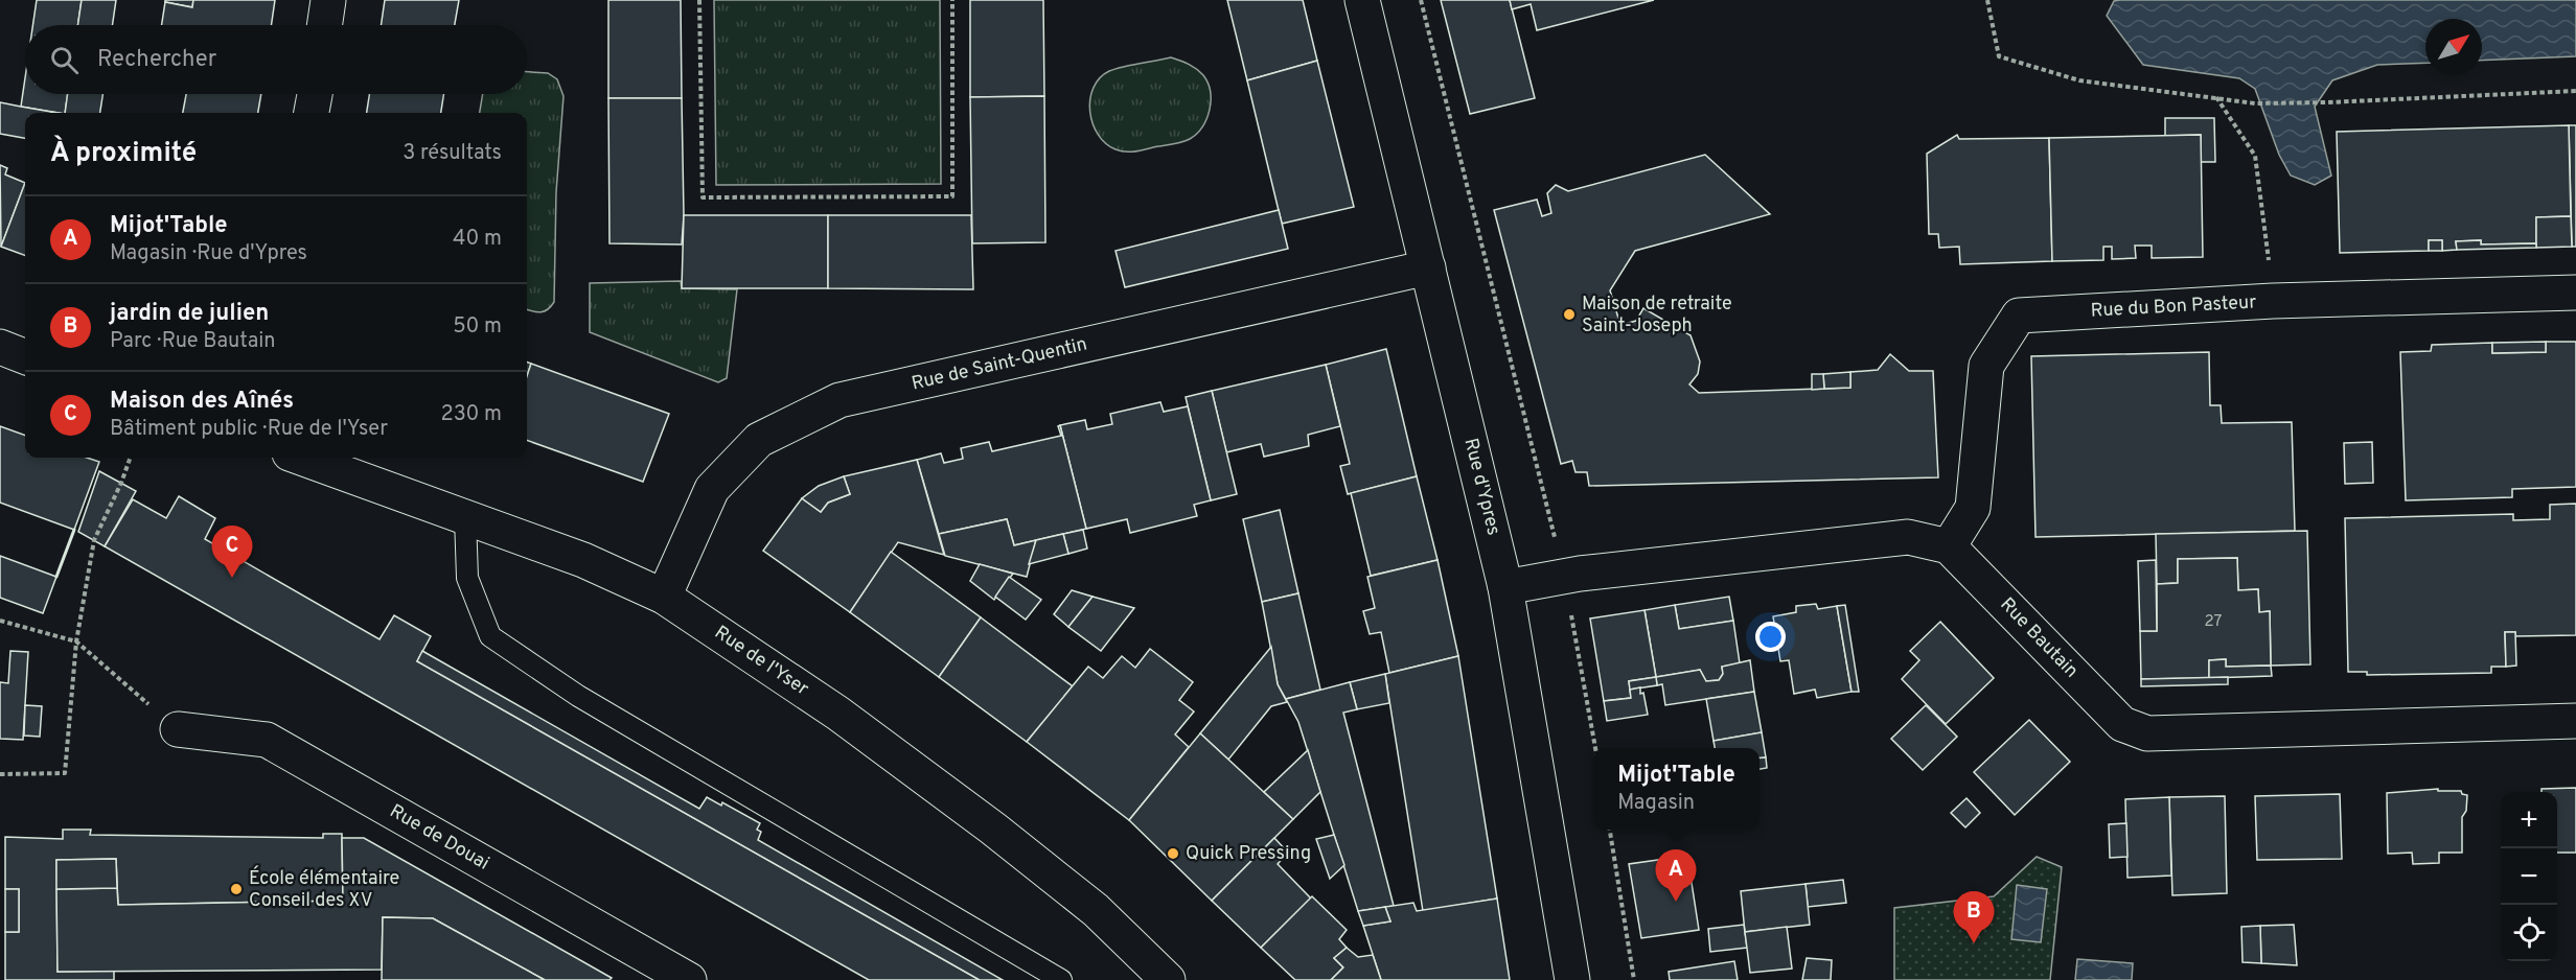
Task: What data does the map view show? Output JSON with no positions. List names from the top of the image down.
{
  "streets": {
    "street": [
      "Rue du Bon Pasteur",
      "Rue de Saint-Quentin",
      "Rue d'Ypres",
      "Rue Bautain",
      "Rue de l'Yser",
      "Rue de Douai"
    ]
  },
  "crossings": [
    ["Rue du Bon Pasteur", "Rue Bautain"],
    ["Rue de Saint-Quentin", "Rue d'Ypres"],
    ["Rue de Saint-Quentin", "Rue de l'Yser"]
  ],
  "places": ["Maison de retraite Saint-Joseph", "Quick Pressing", "École élémentaire Conseil des XV"],
  "house_numbers": ["27"],
  "north": "top right",
  "page": {
    "search": "Rechercher",
    "heading": ["À proximité", "3 résultats"],
    "list": [
      {
        "mark": "A",
        "name": "Mijot'Table",
        "note": "Magasin · Rue d'Ypres",
        "value": "40 m"
      },
      {
        "mark": "B",
        "name": "jardin de julien",
        "note": "Parc · Rue Bautain",
        "value": "50 m"
      },
      {
        "mark": "C",
        "name": "Maison des Aînés",
        "note": "Bâtiment public · Rue de l'Yser",
        "value": "230 m"
      }
    ],
    "pins": ["C", "A", "B"],
    "popup": ["Mijot'Table", "Magasin"],
    "map_buttons": ["+", "−"]
  }
}
